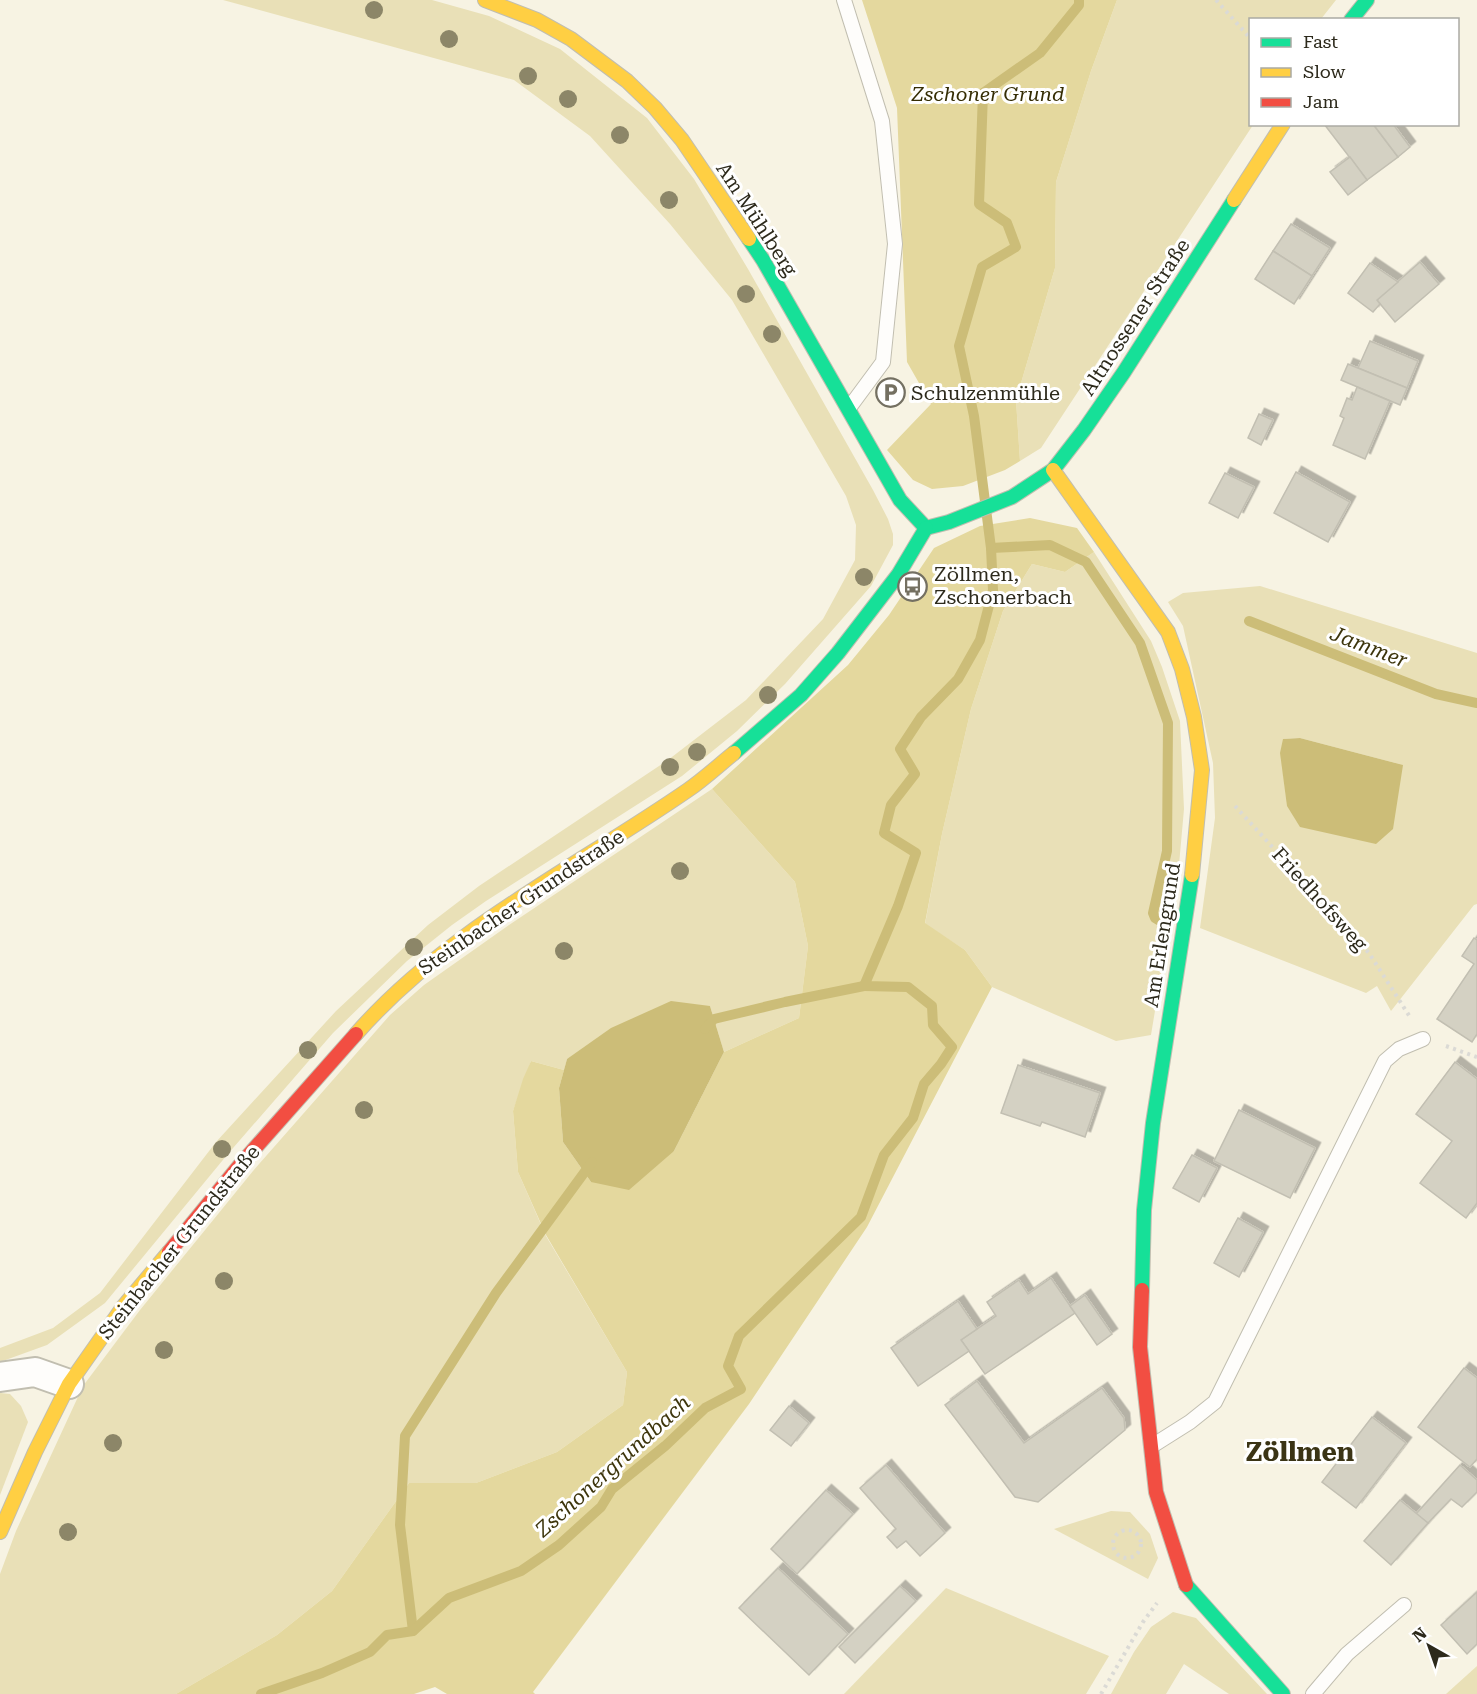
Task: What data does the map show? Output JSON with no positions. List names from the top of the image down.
{
  "streets": {
    "street": [
      "Am Mühlberg",
      "Altnossener Straße",
      "Steinbacher Grundstraße",
      "Am Erlengrund"
    ],
    "path": ["Friedhofsweg"]
  },
  "crossings": [
    ["Am Mühlberg", "Altnossener Straße"],
    ["Am Mühlberg", "Steinbacher Grundstraße"],
    ["Altnossener Straße", "Steinbacher Grundstraße"],
    ["Altnossener Straße", "Am Erlengrund"],
    ["Friedhofsweg", "Am Erlengrund"]
  ],
  "districts": ["Zöllmen"],
  "water": ["Jammer", "Zschonergrundbach"],
  "parks": ["Zschoner Grund"],
  "places": {
    "parking": ["Schulzenmühle"],
    "bus stop": ["Zöllmen, Zschonerbach"]
  },
  "legend": ["Fast", "Slow", "Jam"],
  "north": "top left"
}
